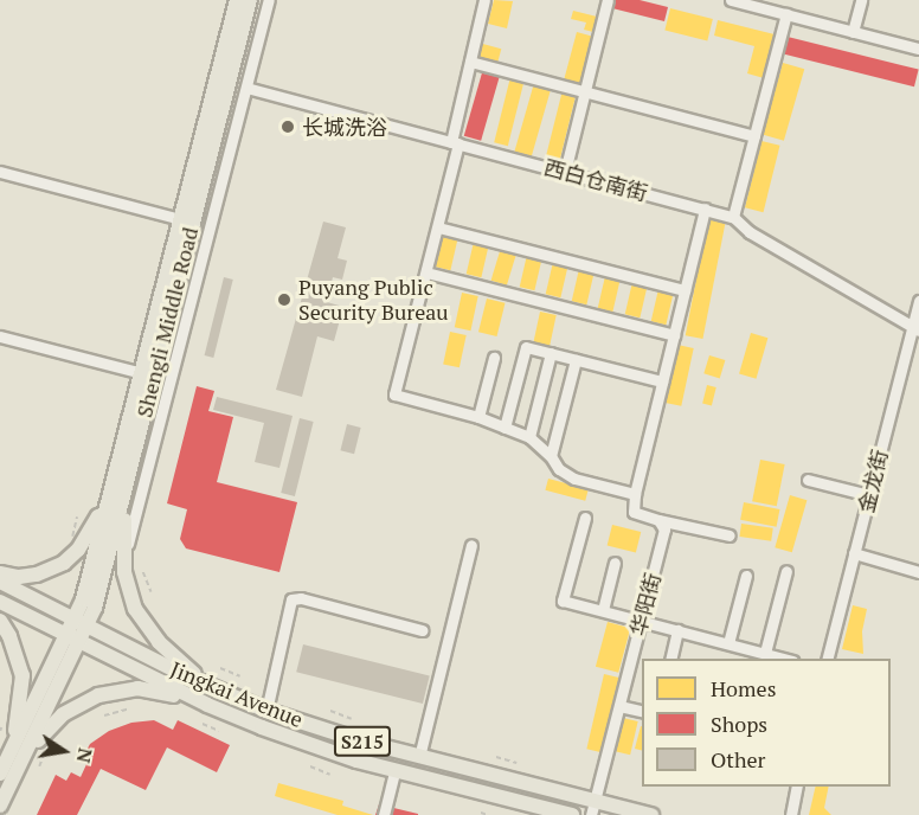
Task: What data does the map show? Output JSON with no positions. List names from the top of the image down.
{
  "streets": {
    "main road": ["Shengli Middle Road", "Jingkai Avenue", "S215"],
    "street": ["西白仓南街", "金龙街", "华阳街"]
  },
  "crossings": [
    ["西白仓南街", "金龙街"],
    ["Shengli Middle Road", "Jingkai Avenue"],
    ["华阳街", "Jingkai Avenue"]
  ],
  "places": ["长城洗浴", "Puyang Public Security Bureau"],
  "legend": ["Homes", "Shops", "Other"],
  "north": "right"
}
